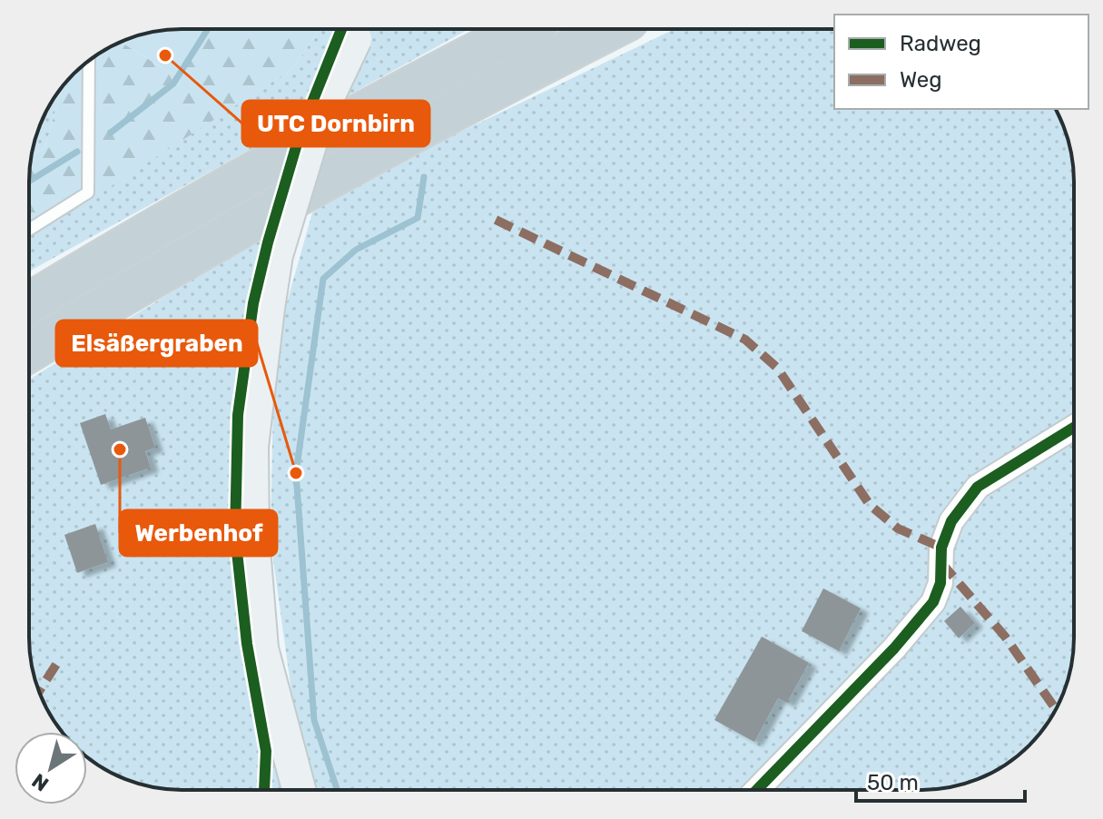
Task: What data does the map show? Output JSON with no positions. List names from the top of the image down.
{
  "places": ["UTC Dornbirn", "Werbenhof", "Elsäßergraben"],
  "legend": ["Radweg", "Weg"],
  "scale_bar": "50 m",
  "north": "bottom left"
}
